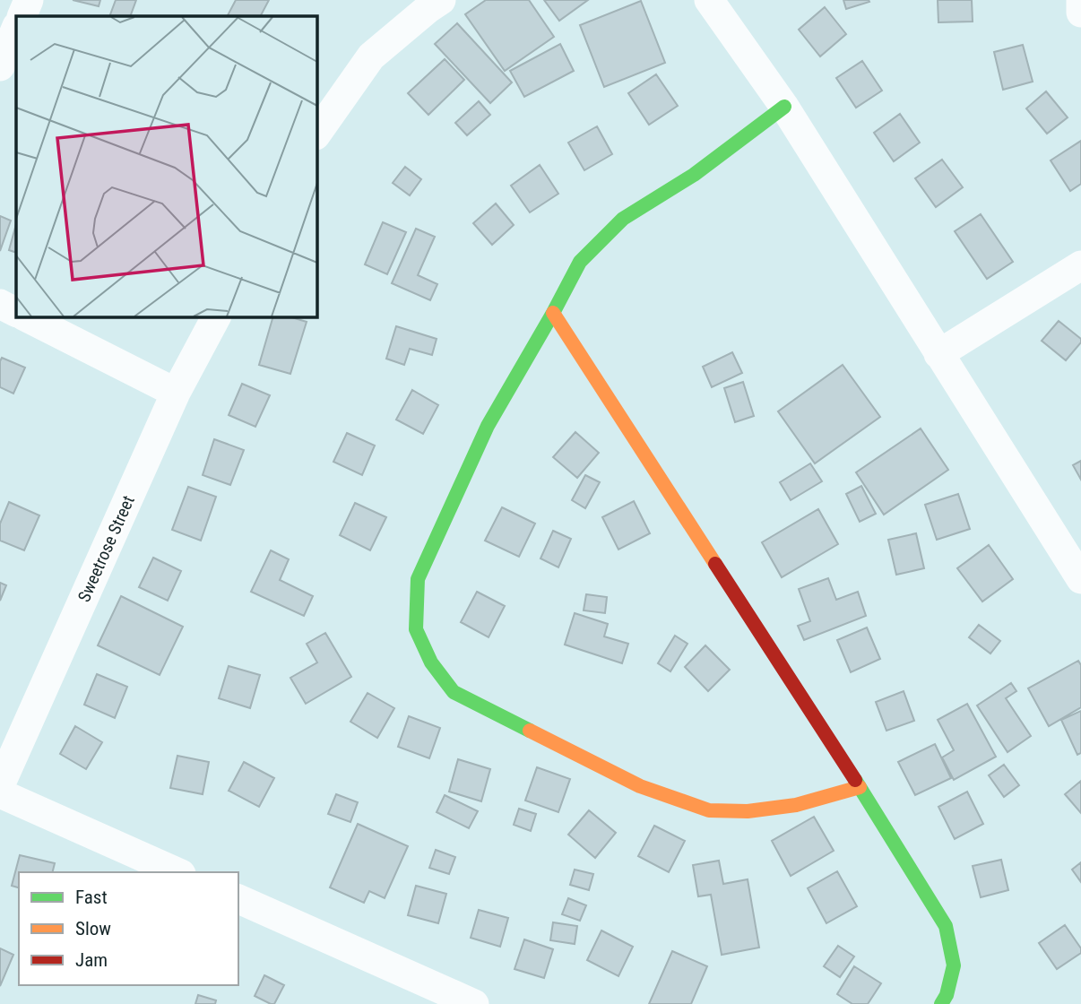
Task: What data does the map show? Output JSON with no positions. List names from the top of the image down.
{
  "streets": {
    "street": ["Sweetrose Street"]
  },
  "legend": ["Fast", "Slow", "Jam"]
}
